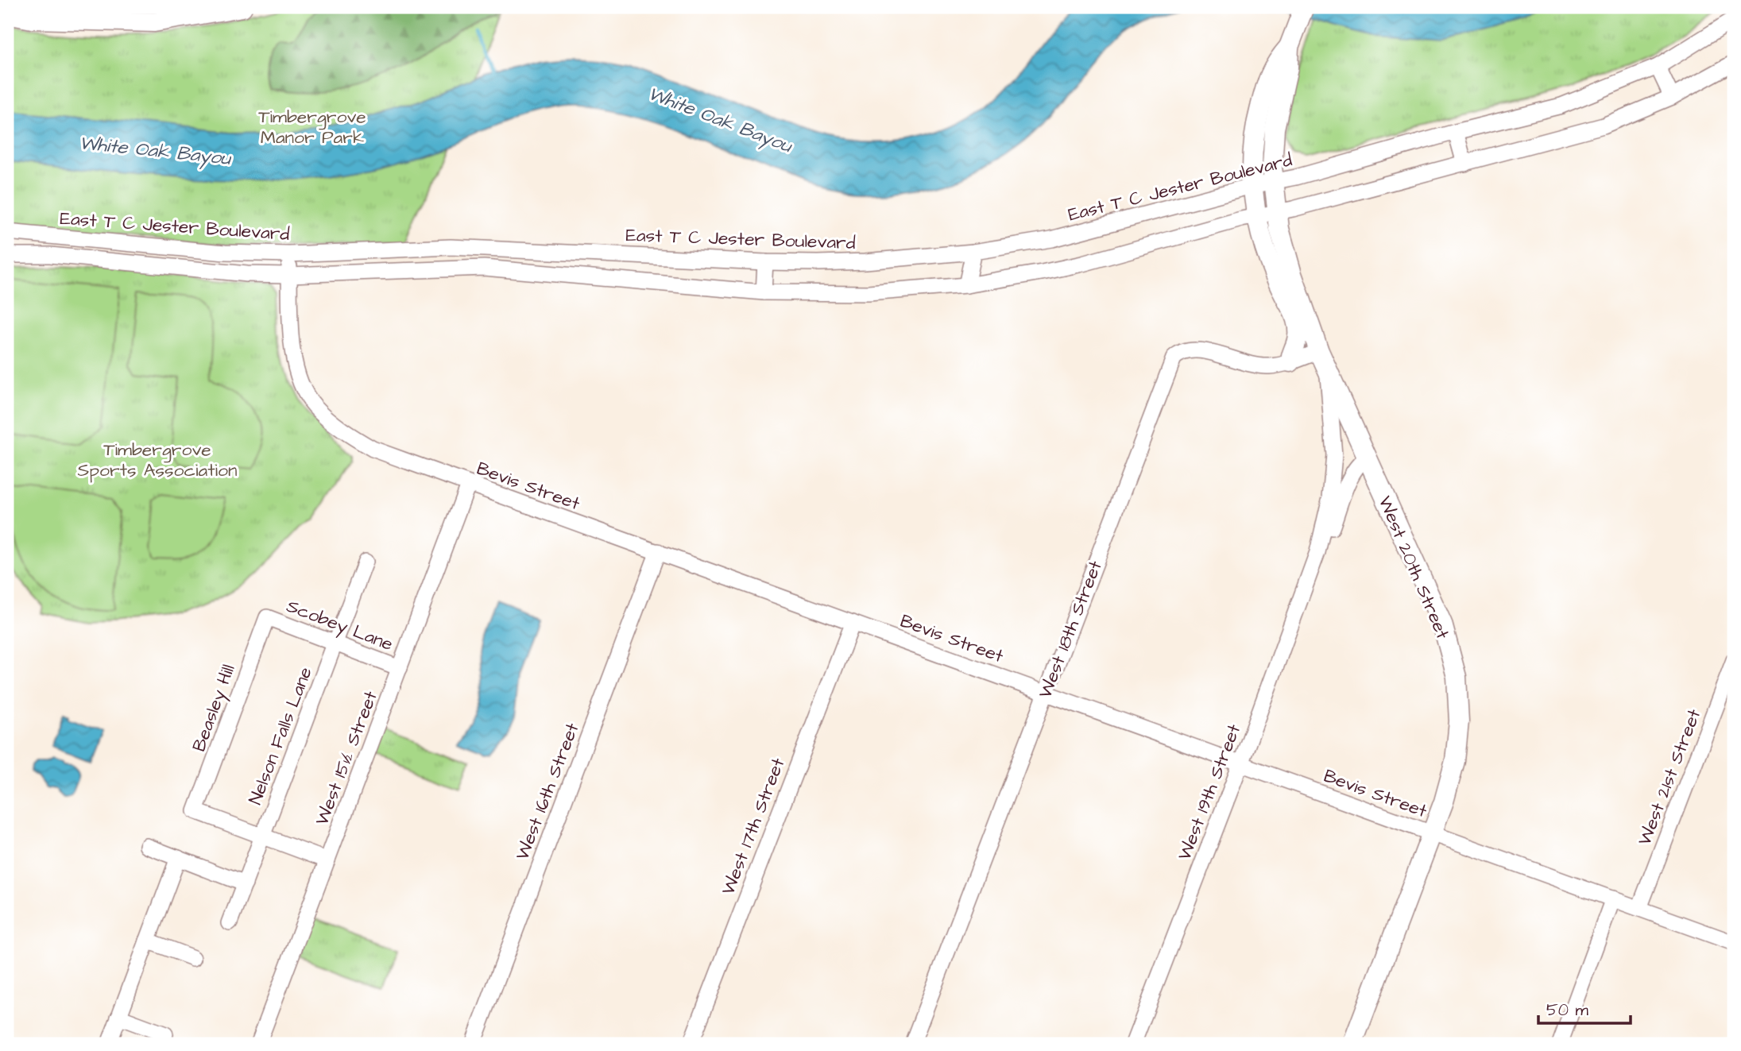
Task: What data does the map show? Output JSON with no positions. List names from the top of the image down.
{
  "streets": {
    "main road": ["West 20th Street"],
    "street": [
      "East T C Jester Boulevard",
      "Bevis Street",
      "Scobey Lane",
      "West 18th Street",
      "Beasley Hill",
      "Nelson Falls Lane",
      "West 15½ Street",
      "West 21st Street",
      "West 16th Street",
      "West 19th Street",
      "West 17th Street"
    ]
  },
  "crossings": [
    ["East T C Jester Boulevard", "Bevis Street"],
    ["East T C Jester Boulevard", "West 20th Street"],
    ["Bevis Street", "West 20th Street"],
    ["Bevis Street", "West 18th Street"],
    ["Bevis Street", "West 15½ Street"],
    ["Bevis Street", "West 21st Street"],
    ["Bevis Street", "West 16th Street"],
    ["Bevis Street", "West 19th Street"],
    ["Bevis Street", "West 17th Street"],
    ["West 20th Street", "West 18th Street"],
    ["West 20th Street", "West 19th Street"],
    ["Scobey Lane", "Beasley Hill"],
    ["Scobey Lane", "Nelson Falls Lane"],
    ["Scobey Lane", "West 15½ Street"],
    ["Beasley Hill", "Nelson Falls Lane"]
  ],
  "water": ["White Oak Bayou"],
  "parks": ["Timbergrove Manor Park", "Timbergrove Sports Association"],
  "scale_bar": "50 m"
}
